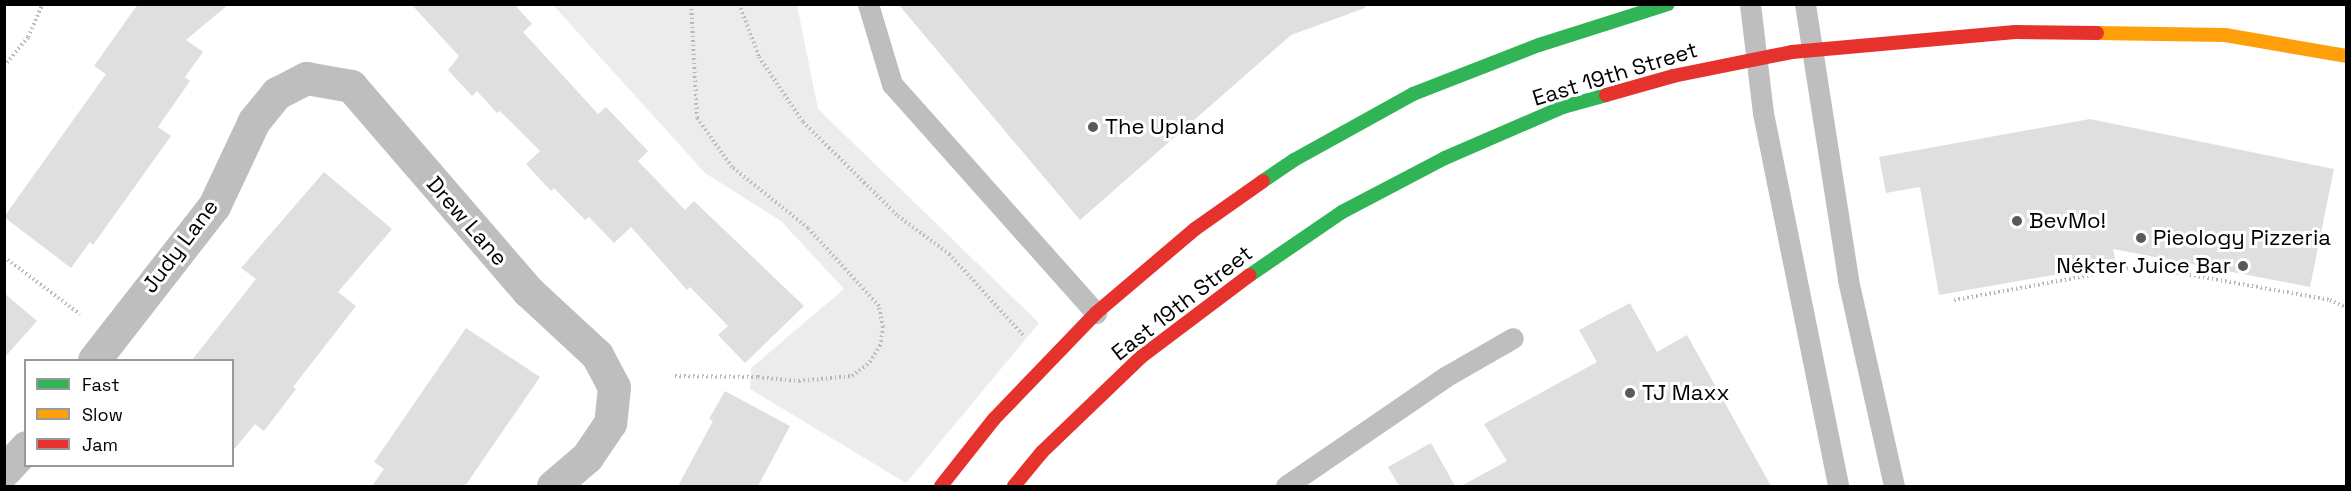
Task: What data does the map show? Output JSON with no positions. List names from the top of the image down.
{
  "streets": {
    "main road": ["East 19th Street"],
    "street": ["Drew Lane", "Judy Lane"]
  },
  "crossings": [
    ["Drew Lane", "Judy Lane"]
  ],
  "places": [
    "The Upland",
    "BevMo!",
    "Pieology Pizzeria",
    "Nékter Juice Bar",
    "TJ Maxx"
  ],
  "legend": ["Fast", "Slow", "Jam"]
}
